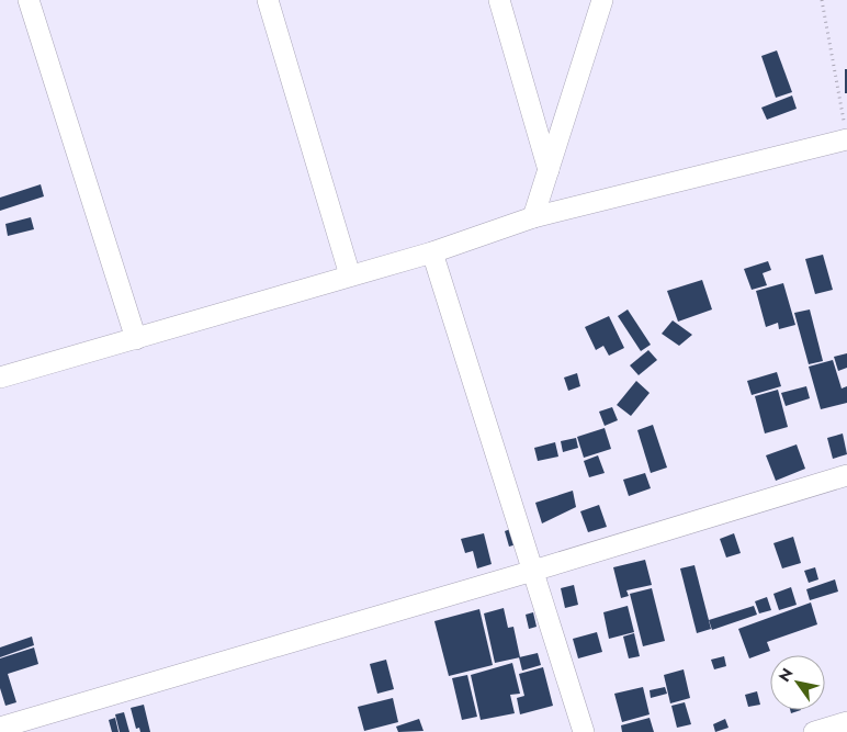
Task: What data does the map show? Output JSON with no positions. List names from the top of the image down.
{
  "north": "top left"
}
